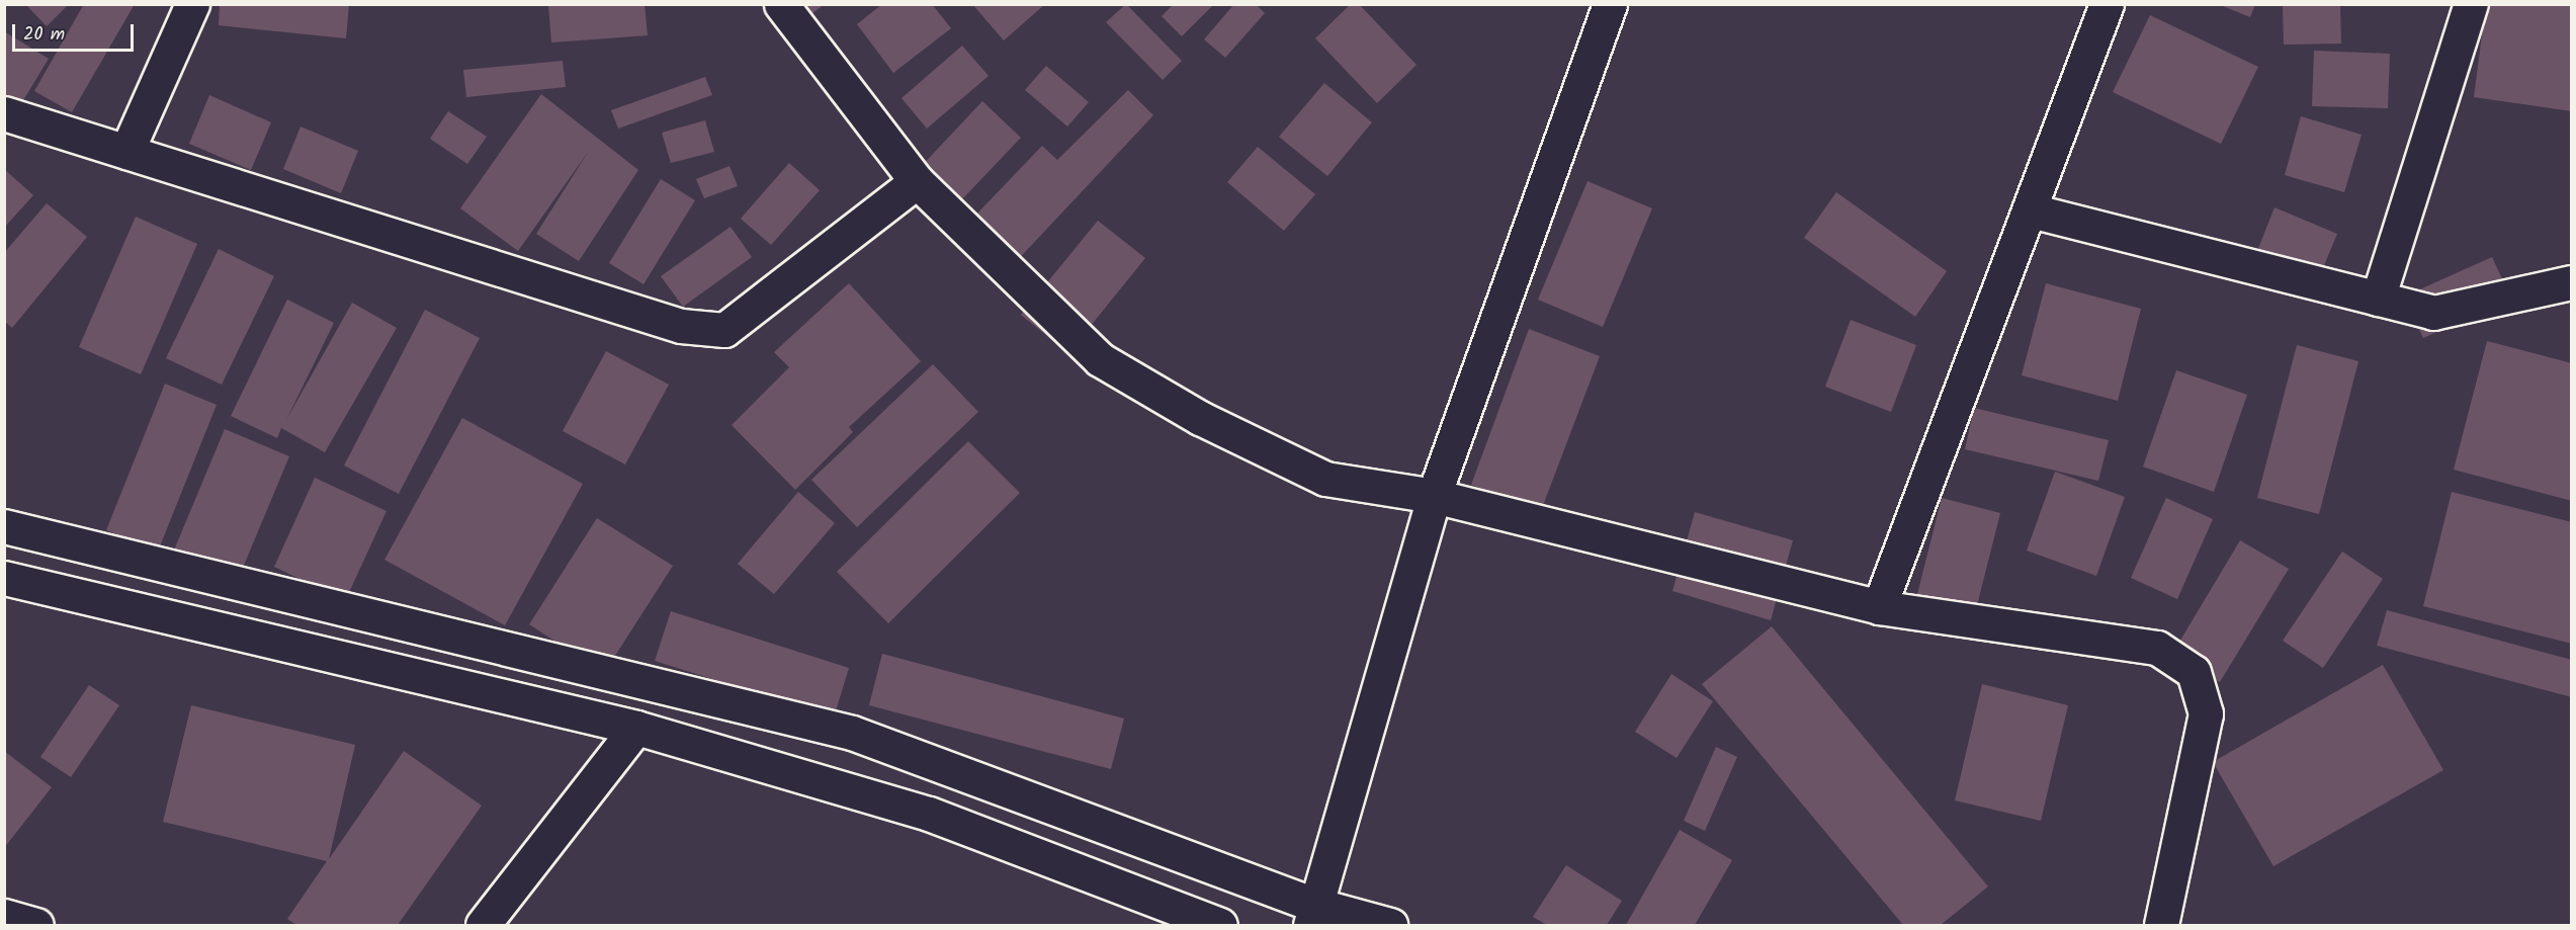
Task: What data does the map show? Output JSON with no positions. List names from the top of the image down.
{
  "scale_bar": "20 m"
}
